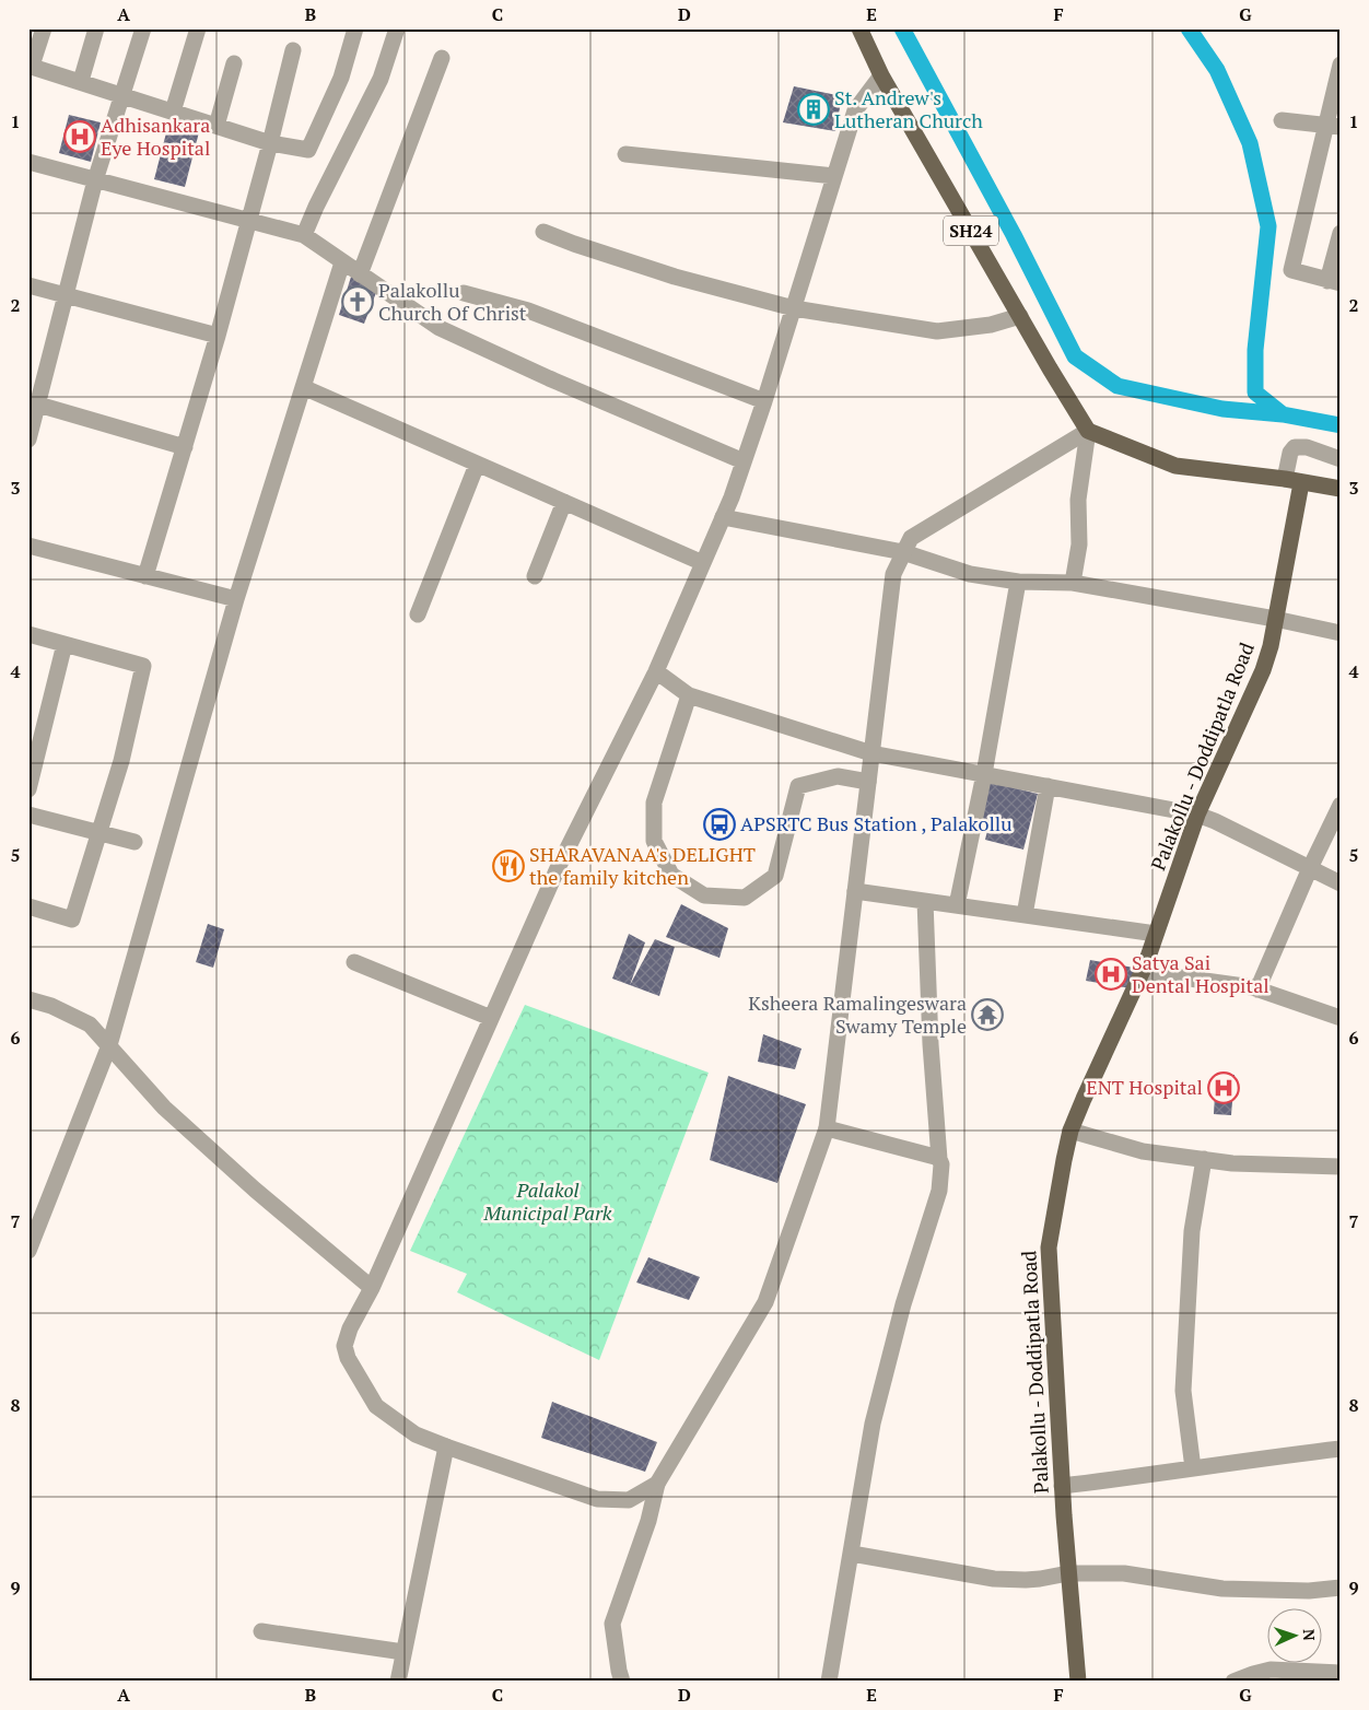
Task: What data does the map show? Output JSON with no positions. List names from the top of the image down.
{
  "streets": {
    "main road": ["SH24", "Palakollu - Doddipatla Road"]
  },
  "parks": ["Palakol Municipal Park"],
  "places": {
    "building": ["St. Andrew's Lutheran Church"],
    "hospital": ["Adhisankara Eye Hospital", "Satya Sai Dental Hospital", "ENT Hospital"],
    "church": ["Palakollu Church Of Christ"],
    "bus stop": ["APSRTC Bus Station , Palakollu"],
    "restaurant": ["SHARAVANAA's DELIGHT the family kitchen"],
    "temple": ["Ksheera Ramalingeswara Swamy Temple"]
  },
  "north": "right",
  "grid": {
    "columns": [
      "A",
      "B",
      "C",
      "D",
      "E",
      "F",
      "G"
    ],
    "rows": [
      "1",
      "2",
      "3",
      "4",
      "5",
      "6",
      "7",
      "8",
      "9"
    ]
  }
}
